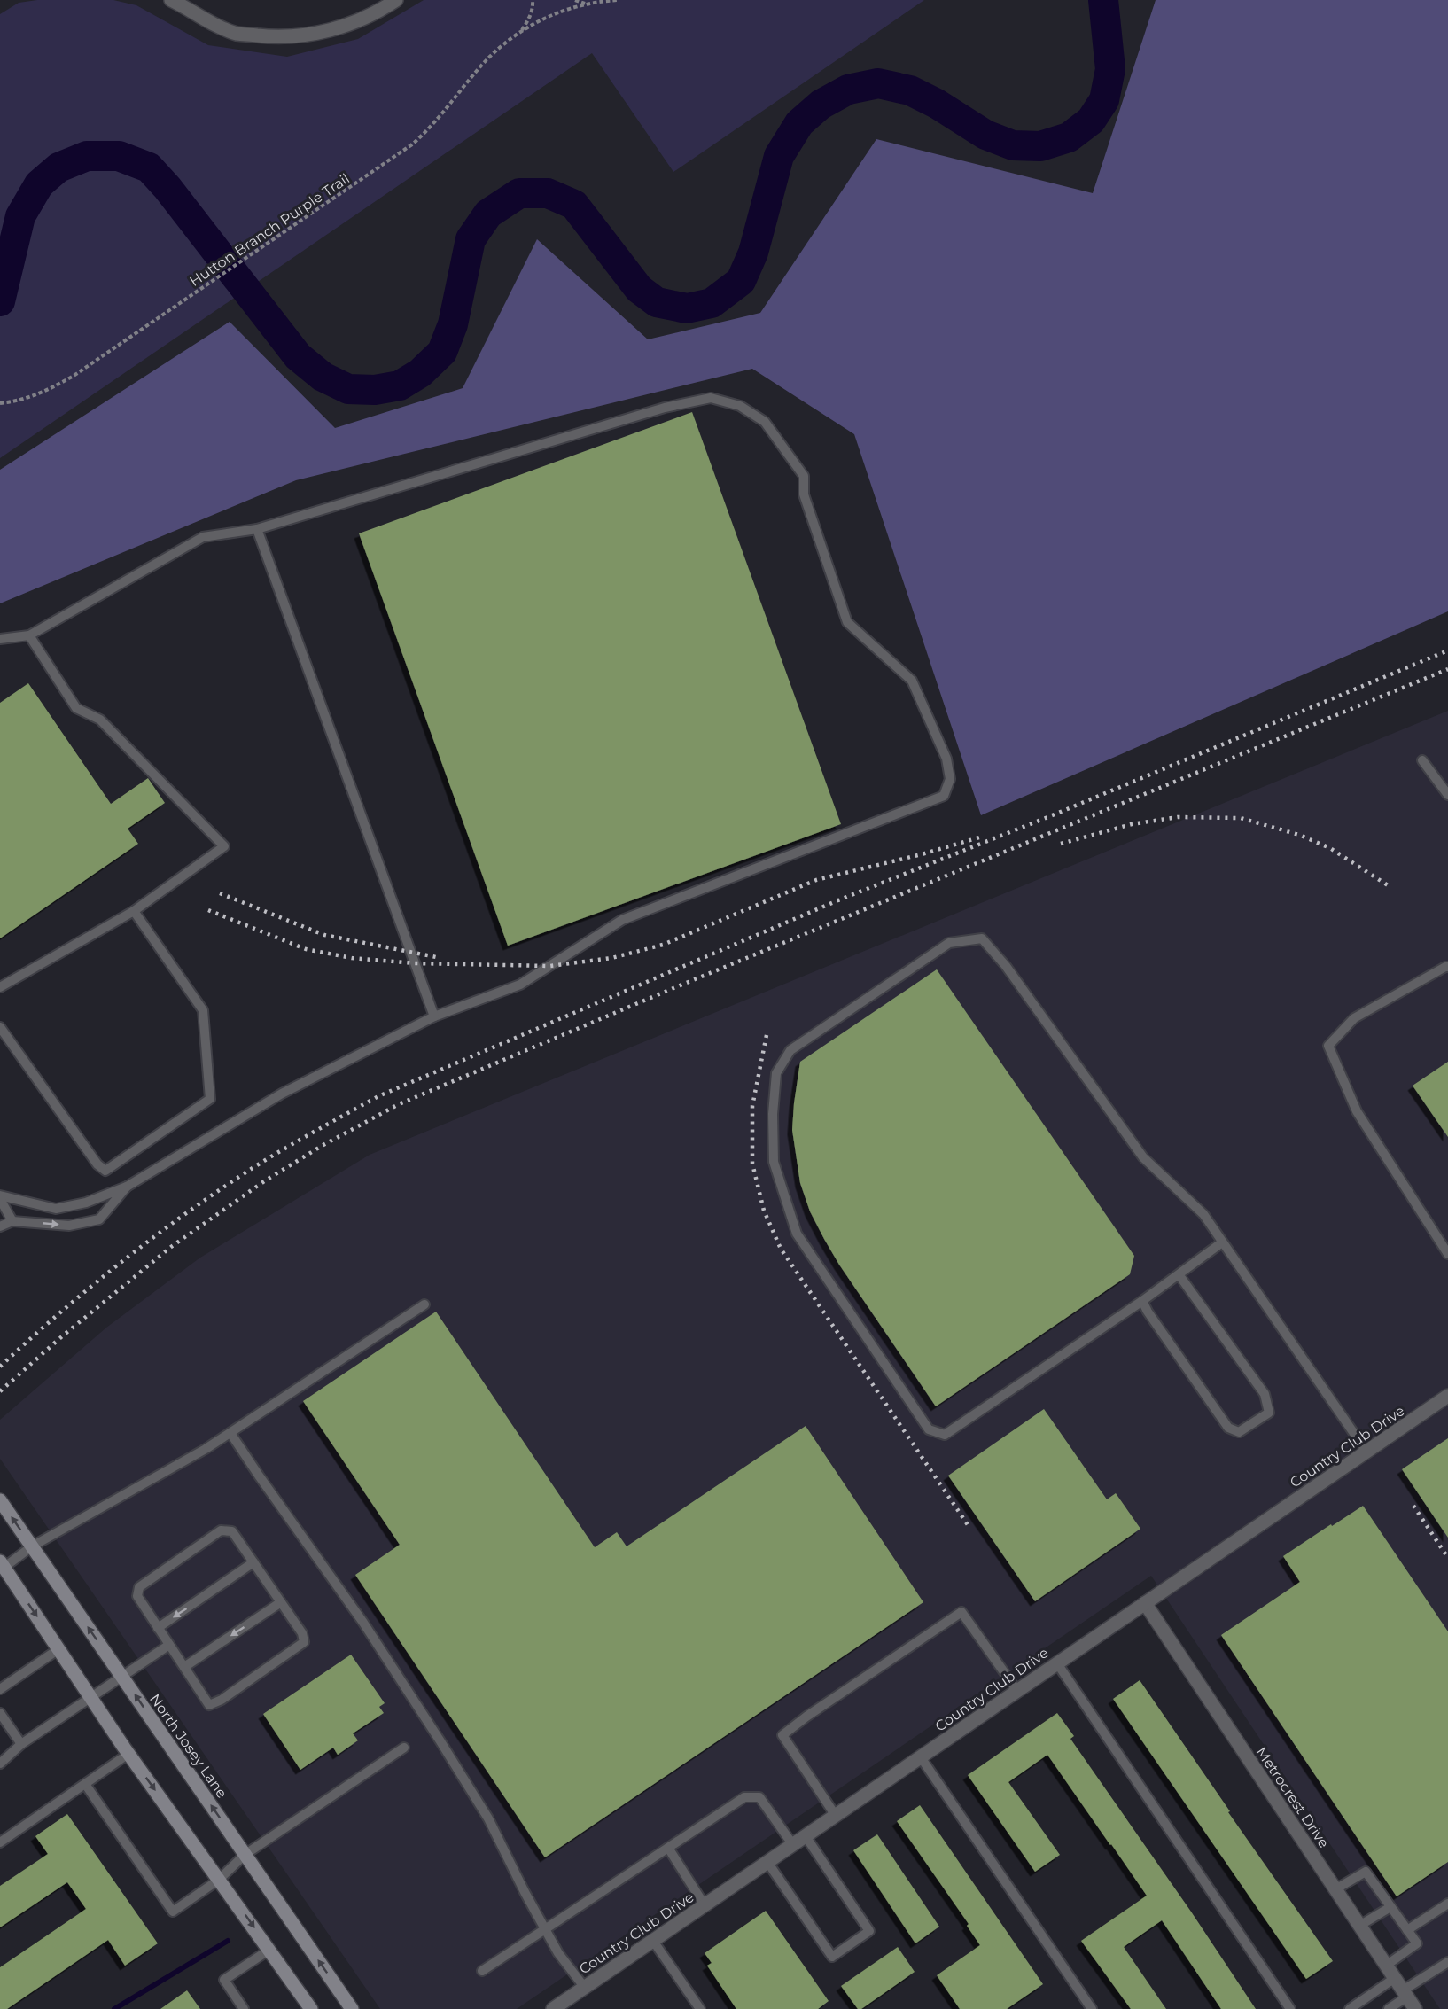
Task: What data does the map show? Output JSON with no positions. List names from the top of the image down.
{
  "streets": {
    "main road": ["North Josey Lane"],
    "street": ["Country Club Drive", "Metrocrest Drive"],
    "path": ["Hutton Branch Purple Trail"]
  },
  "crossings": [
    ["Country Club Drive", "Metrocrest Drive"]
  ]
}
